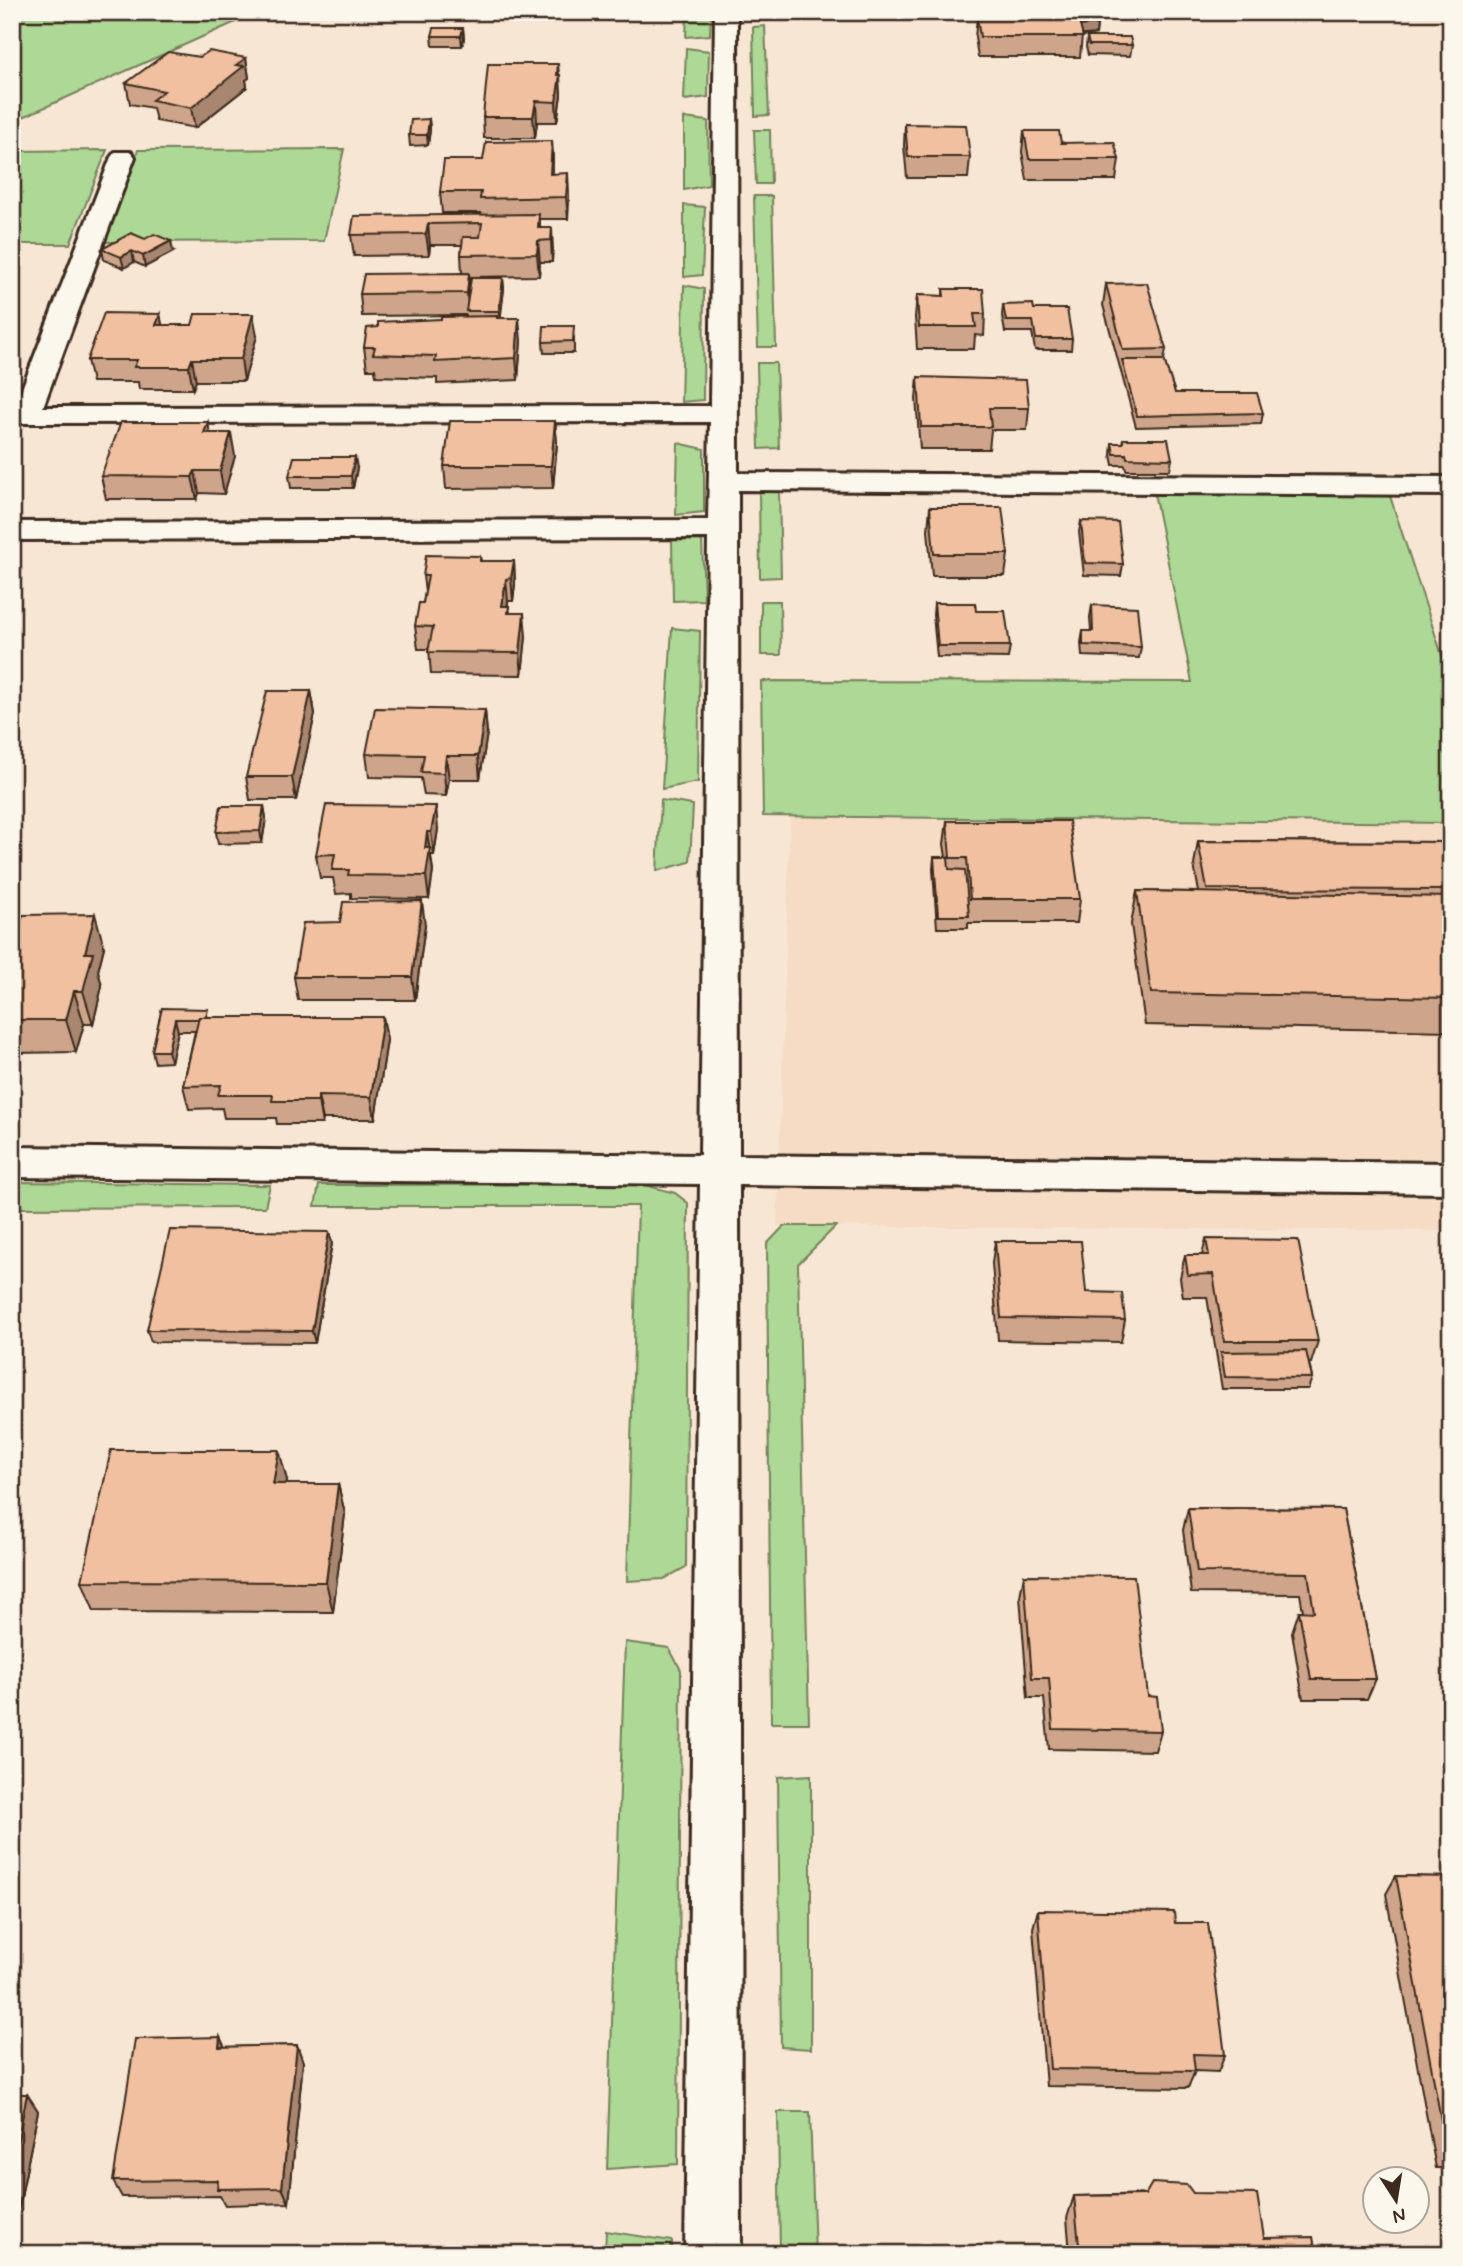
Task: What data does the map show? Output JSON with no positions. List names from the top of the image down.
{
  "north": "bottom"
}
